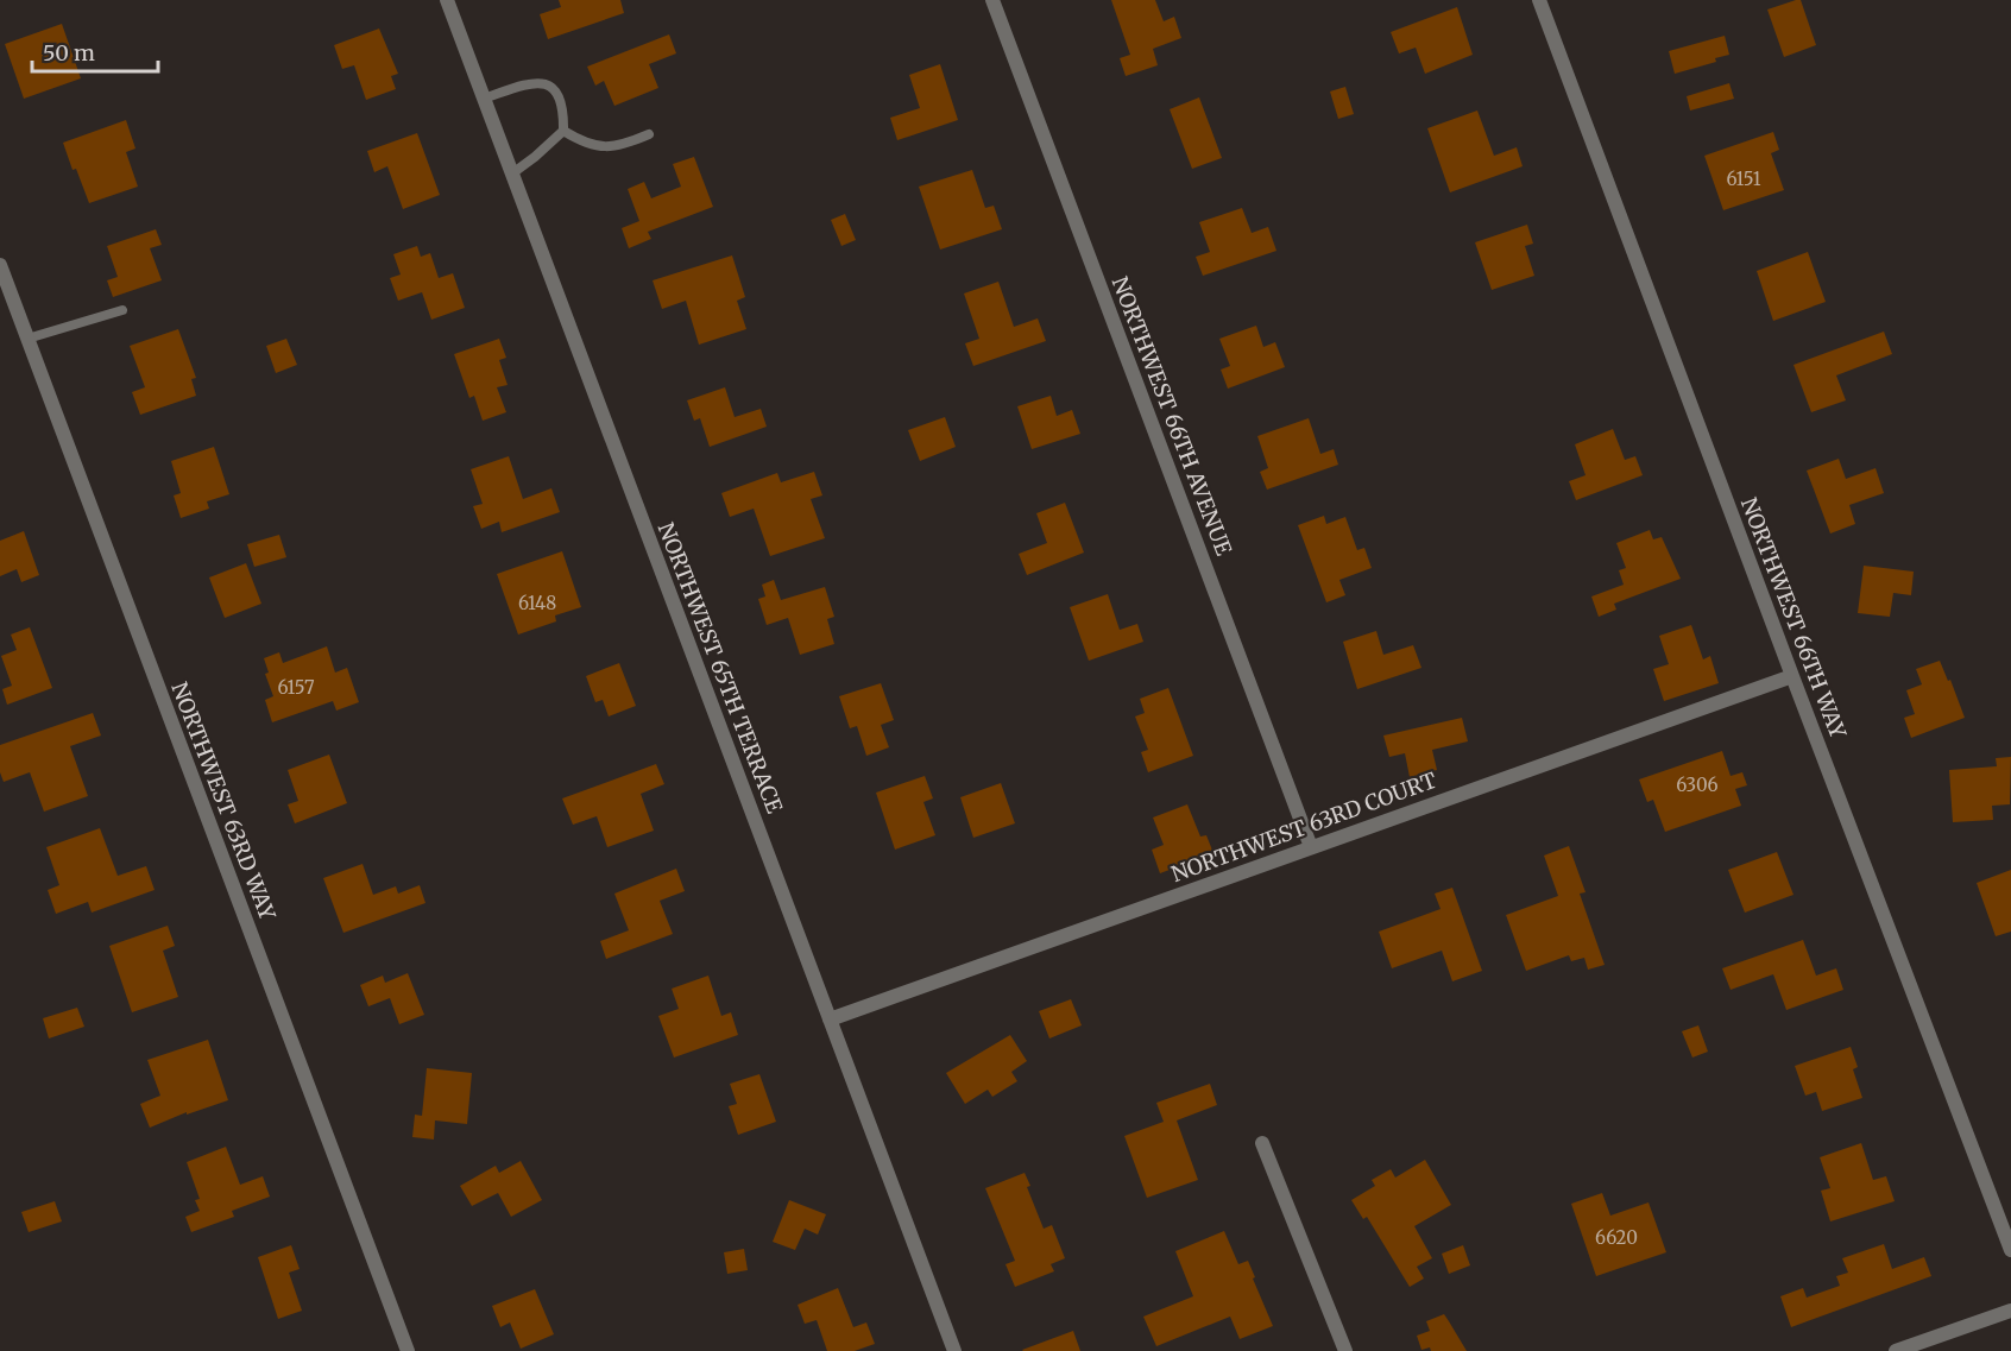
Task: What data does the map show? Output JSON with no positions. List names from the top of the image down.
{
  "streets": {
    "street": [
      "NORTHWEST 66TH AVENUE",
      "NORTHWEST 66TH WAY",
      "NORTHWEST 65TH TERRACE",
      "NORTHWEST 63RD WAY",
      "NORTHWEST 63RD COURT"
    ]
  },
  "crossings": [
    ["NORTHWEST 66TH AVENUE", "NORTHWEST 63RD COURT"],
    ["NORTHWEST 66TH WAY", "NORTHWEST 63RD COURT"],
    ["NORTHWEST 65TH TERRACE", "NORTHWEST 63RD COURT"]
  ],
  "house_numbers": [
    "6151",
    "6148",
    "6157",
    "6306",
    "6620"
  ],
  "scale_bar": "50 m"
}
